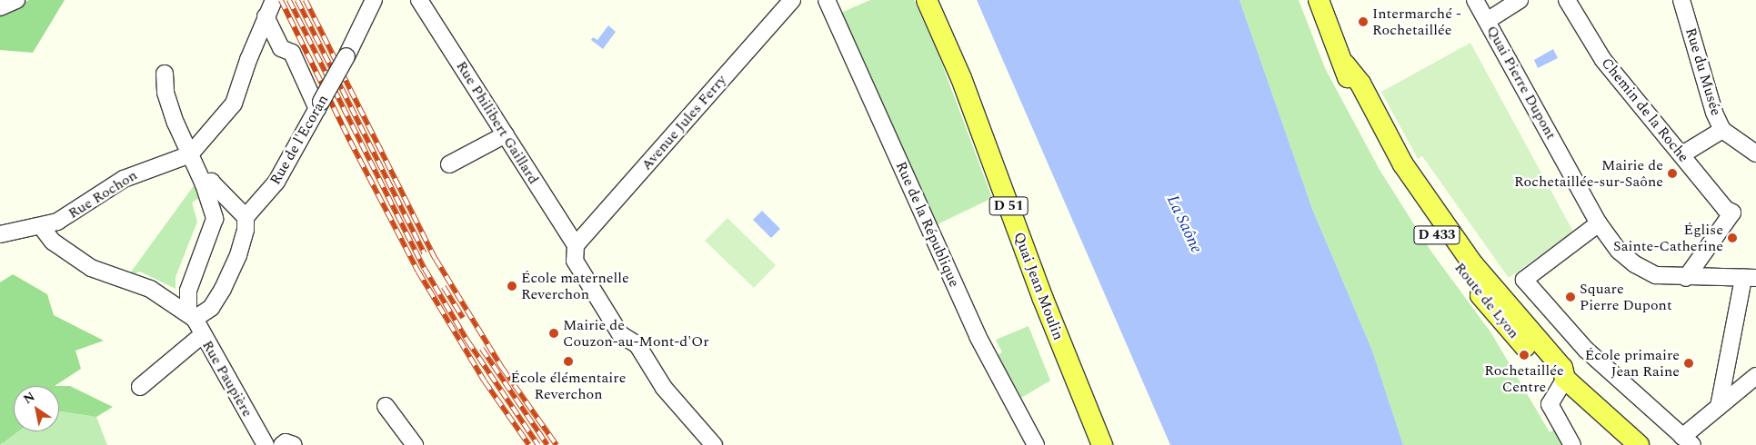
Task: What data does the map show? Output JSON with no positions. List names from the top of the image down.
{
  "streets": {
    "main road": [
      "D 51",
      "D 433",
      "Quai Jean Moulin",
      "Route de Lyon"
    ],
    "street": [
      "Rue du Musée",
      "Quai Pierre Dupont",
      "Chemin de la Roche",
      "Rue Philibert Gaillard",
      "Avenue Jules Ferry",
      "Rue de l'Ecoran",
      "Rue Rochon",
      "Rue de la République",
      "Rue Paupière"
    ]
  },
  "crossings": [
    ["Quai Pierre Dupont", "Chemin de la Roche"],
    ["Rue Philibert Gaillard", "Avenue Jules Ferry"]
  ],
  "water": ["La Saône"],
  "places": [
    "Intermarché - Rochetaillée",
    "Mairie de Rochetaillée-sur-Saône",
    "Église Sainte-Catherine",
    "École maternelle Reverchon",
    "Square Pierre Dupont",
    "Mairie de Couzon-au-Mont-d'Or",
    "Rochetaillée Centre",
    "École élémentaire Reverchon",
    "École primaire Jean Raine"
  ],
  "north": "top left"
}
